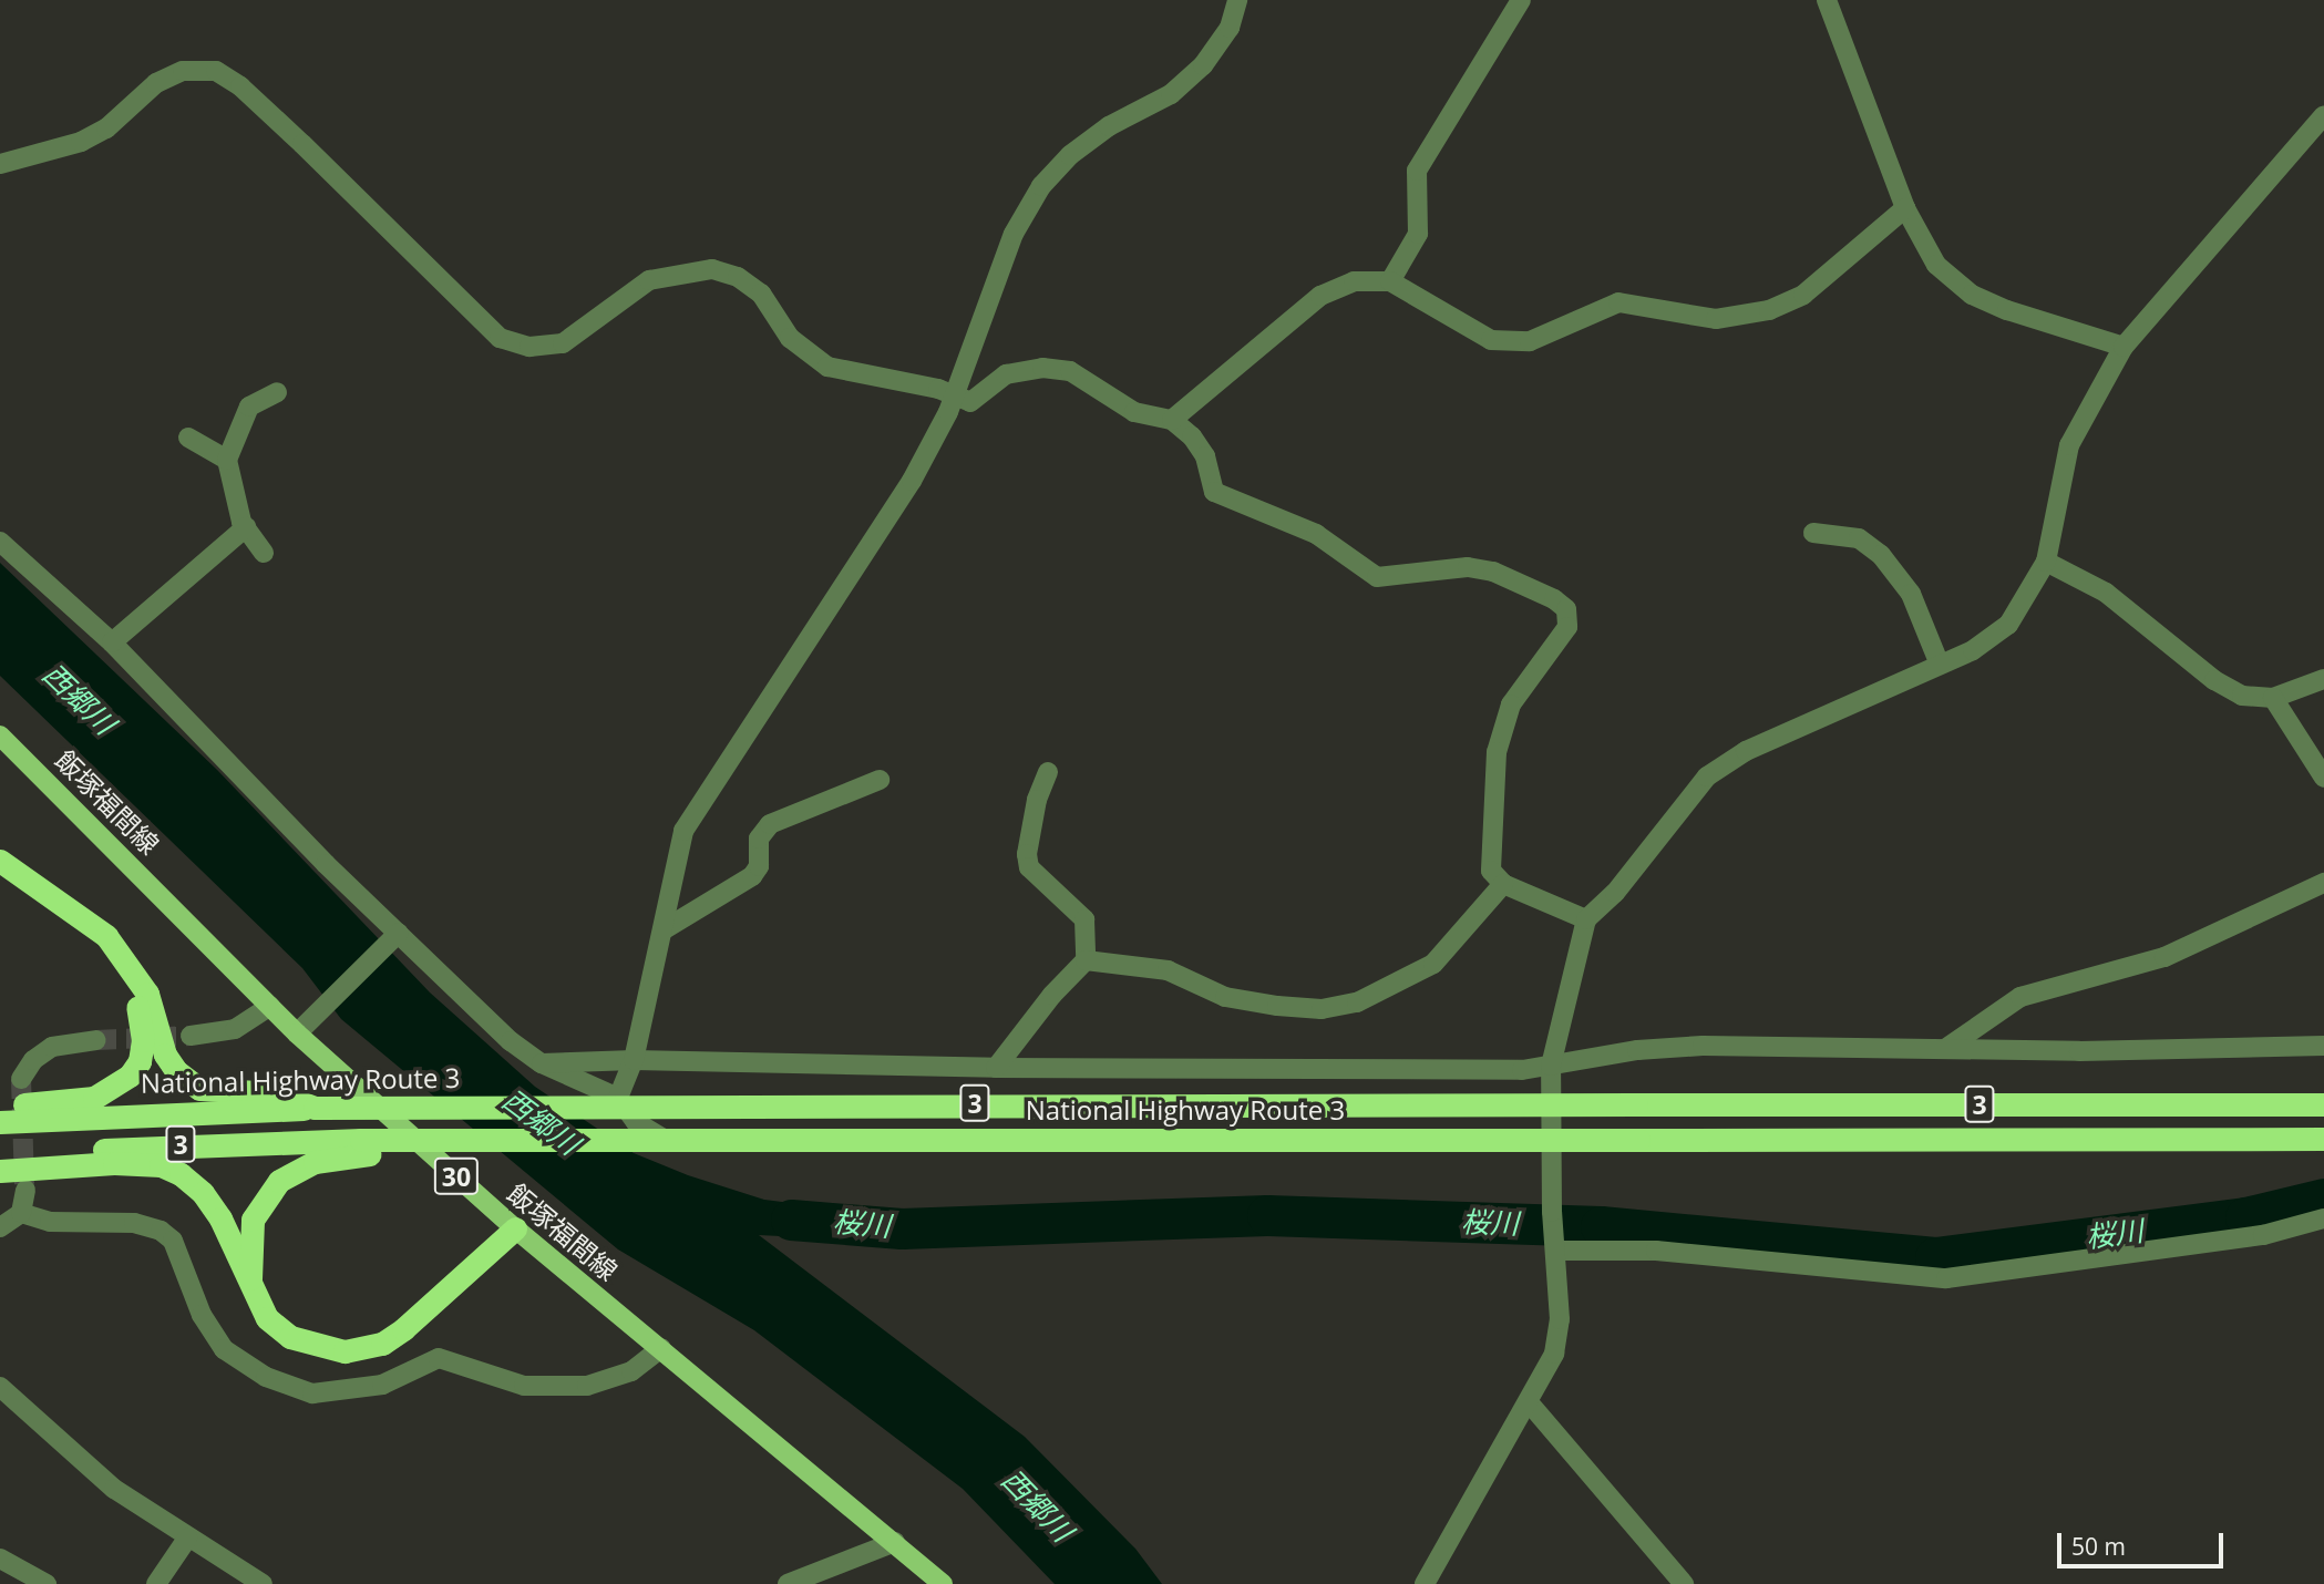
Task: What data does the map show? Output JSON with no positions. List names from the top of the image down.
{
  "streets": {
    "highway": ["National Highway Route 3", "3"],
    "main road": ["飯塚福間線", "30"]
  },
  "crossings": [
    ["National Highway Route 3", "3"]
  ],
  "water": ["西郷川", "桜川"],
  "scale_bar": "50 m"
}
